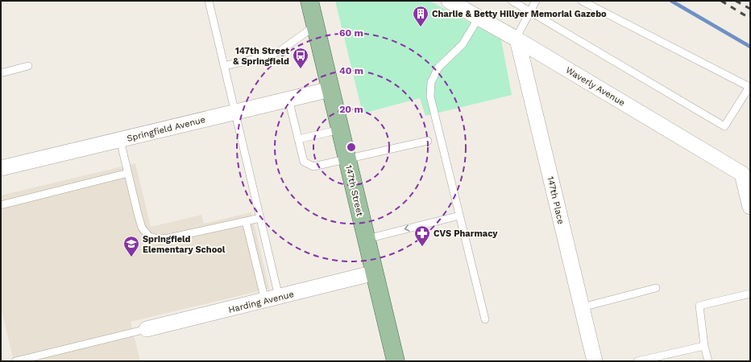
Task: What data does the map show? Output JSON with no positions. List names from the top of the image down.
{
  "streets": {
    "main road": ["147th Street"],
    "street": [
      "Waverly Avenue",
      "Springfield Avenue",
      "147th Place",
      "Harding Avenue"
    ]
  },
  "crossings": [
    ["Waverly Avenue", "147th Place"],
    ["Springfield Avenue", "147th Street"],
    ["147th Street", "Harding Avenue"]
  ],
  "places": {
    "building": ["Charlie & Betty Hillyer Memorial Gazebo"],
    "bus stop": ["147th Street & Springfield"],
    "pharmacy": ["CVS Pharmacy"],
    "school or university": ["Springfield Elementary School"]
  },
  "rings": ["60 m", "40 m", "20 m"]
}
